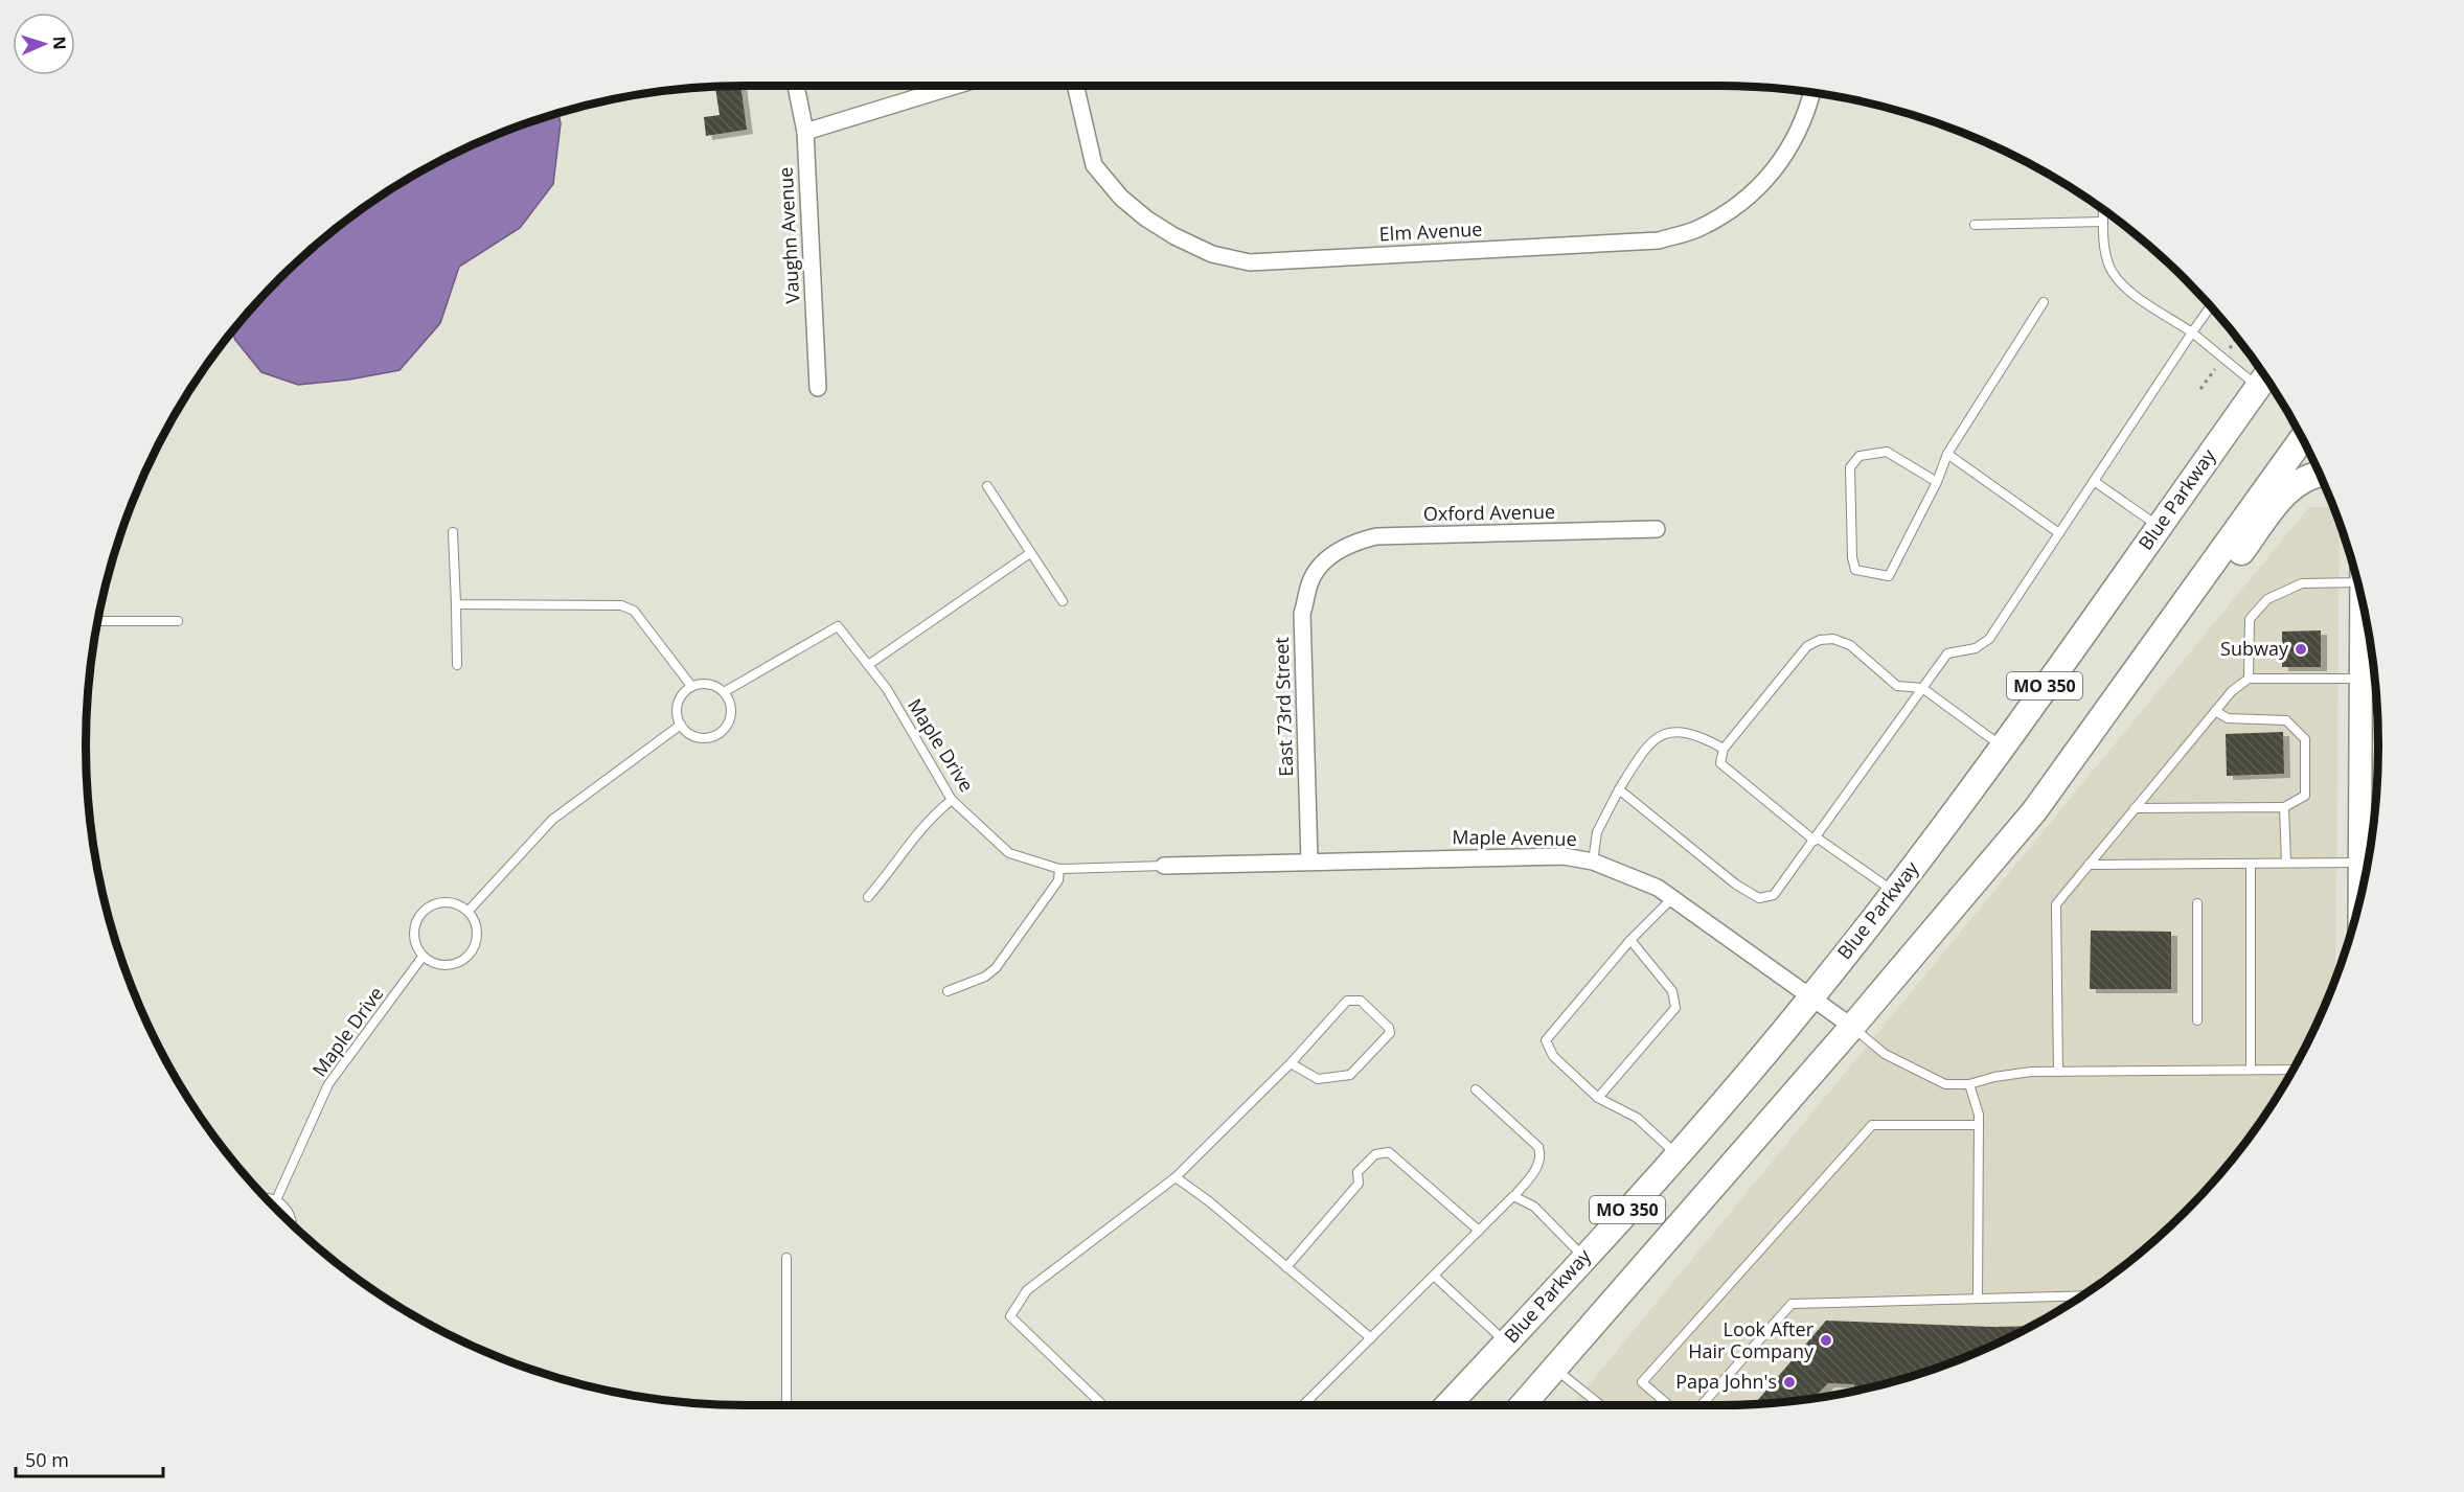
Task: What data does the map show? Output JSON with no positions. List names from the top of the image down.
{
  "streets": {
    "highway": ["Blue Parkway", "MO 350"],
    "street": [
      "Elm Avenue",
      "Vaughn Avenue",
      "Oxford Avenue",
      "East 73rd Street",
      "Maple Avenue"
    ],
    "lane": ["Maple Drive"]
  },
  "crossings": [
    ["Blue Parkway", "Maple Avenue"],
    ["Oxford Avenue", "East 73rd Street"],
    ["MO 350", "Maple Avenue"],
    ["East 73rd Street", "Maple Avenue"],
    ["Maple Drive", "Maple Avenue"]
  ],
  "places": ["Subway", "Look After Hair Company", "Papa John's"],
  "scale_bar": "50 m",
  "north": "right"
}
